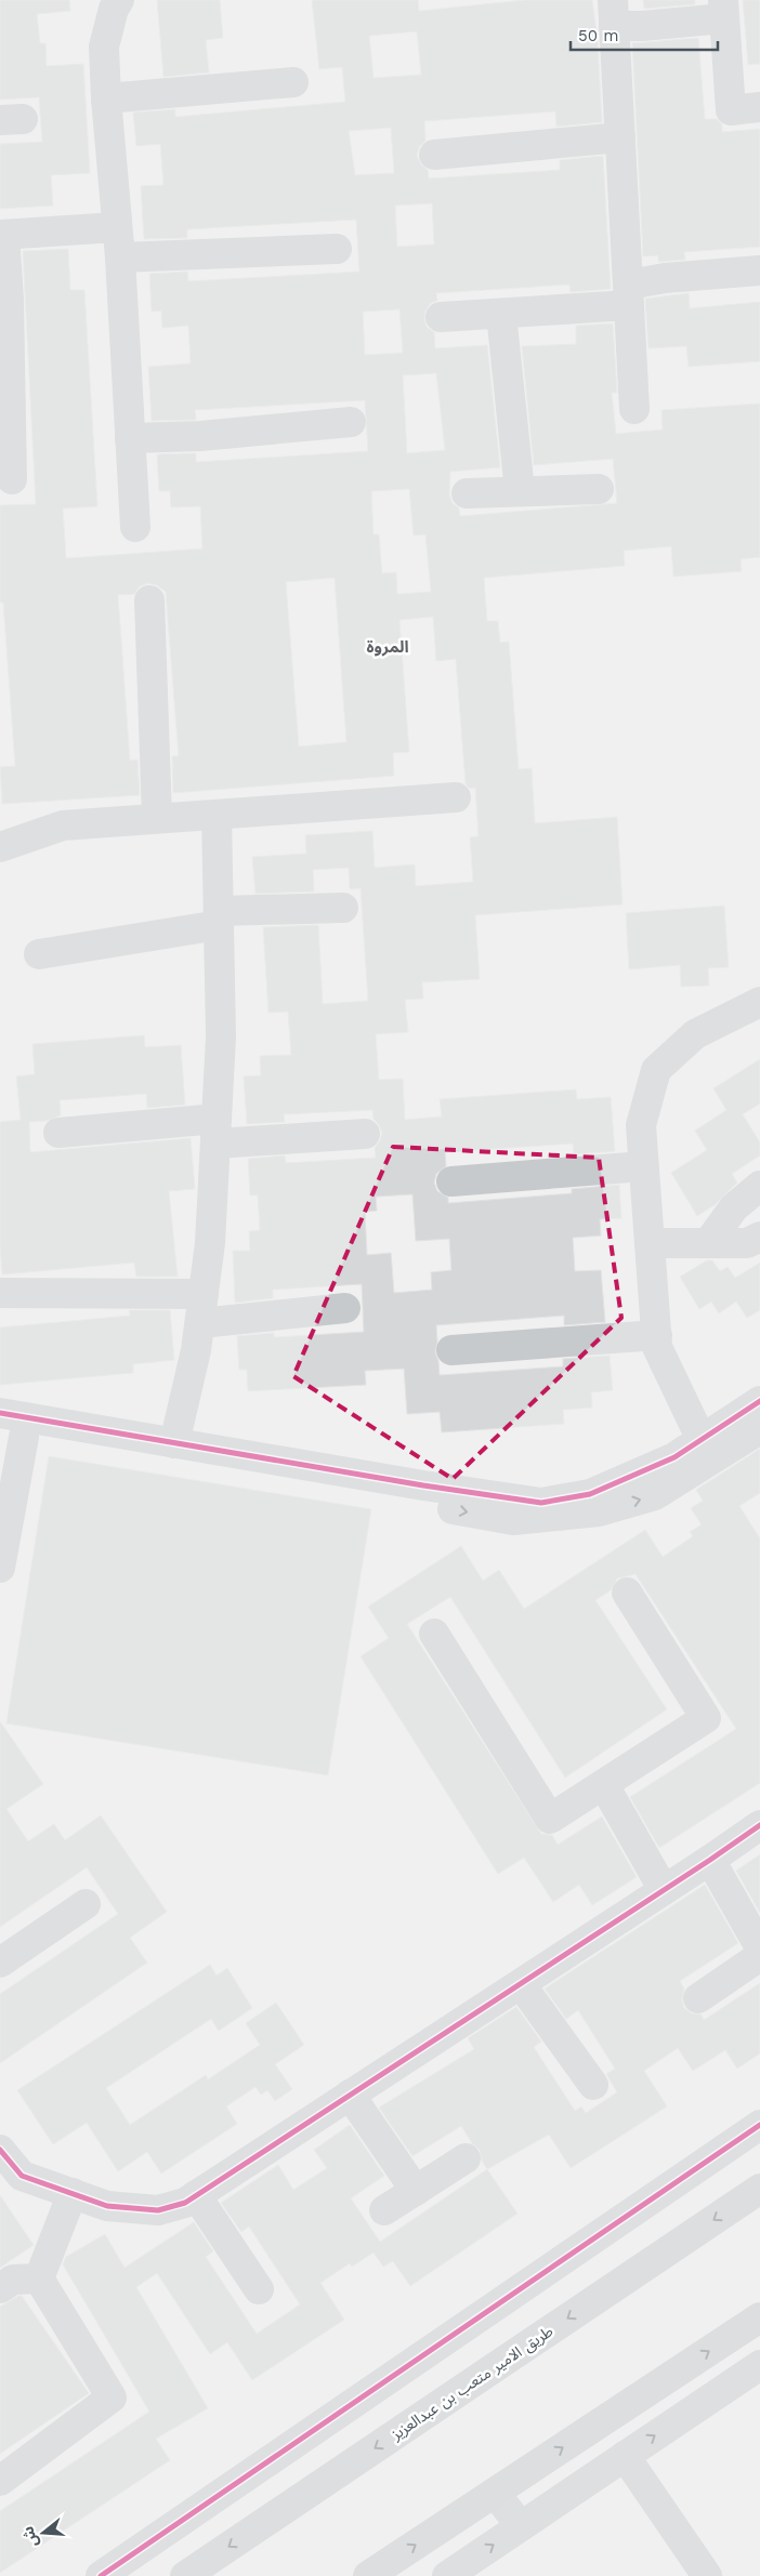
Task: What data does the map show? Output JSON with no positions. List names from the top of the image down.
{
  "streets": {
    "main road": ["طريق الامير متعب بن عبدالعزيز"]
  },
  "districts": ["المروة"],
  "scale_bar": "50 m",
  "north": "left"
}
